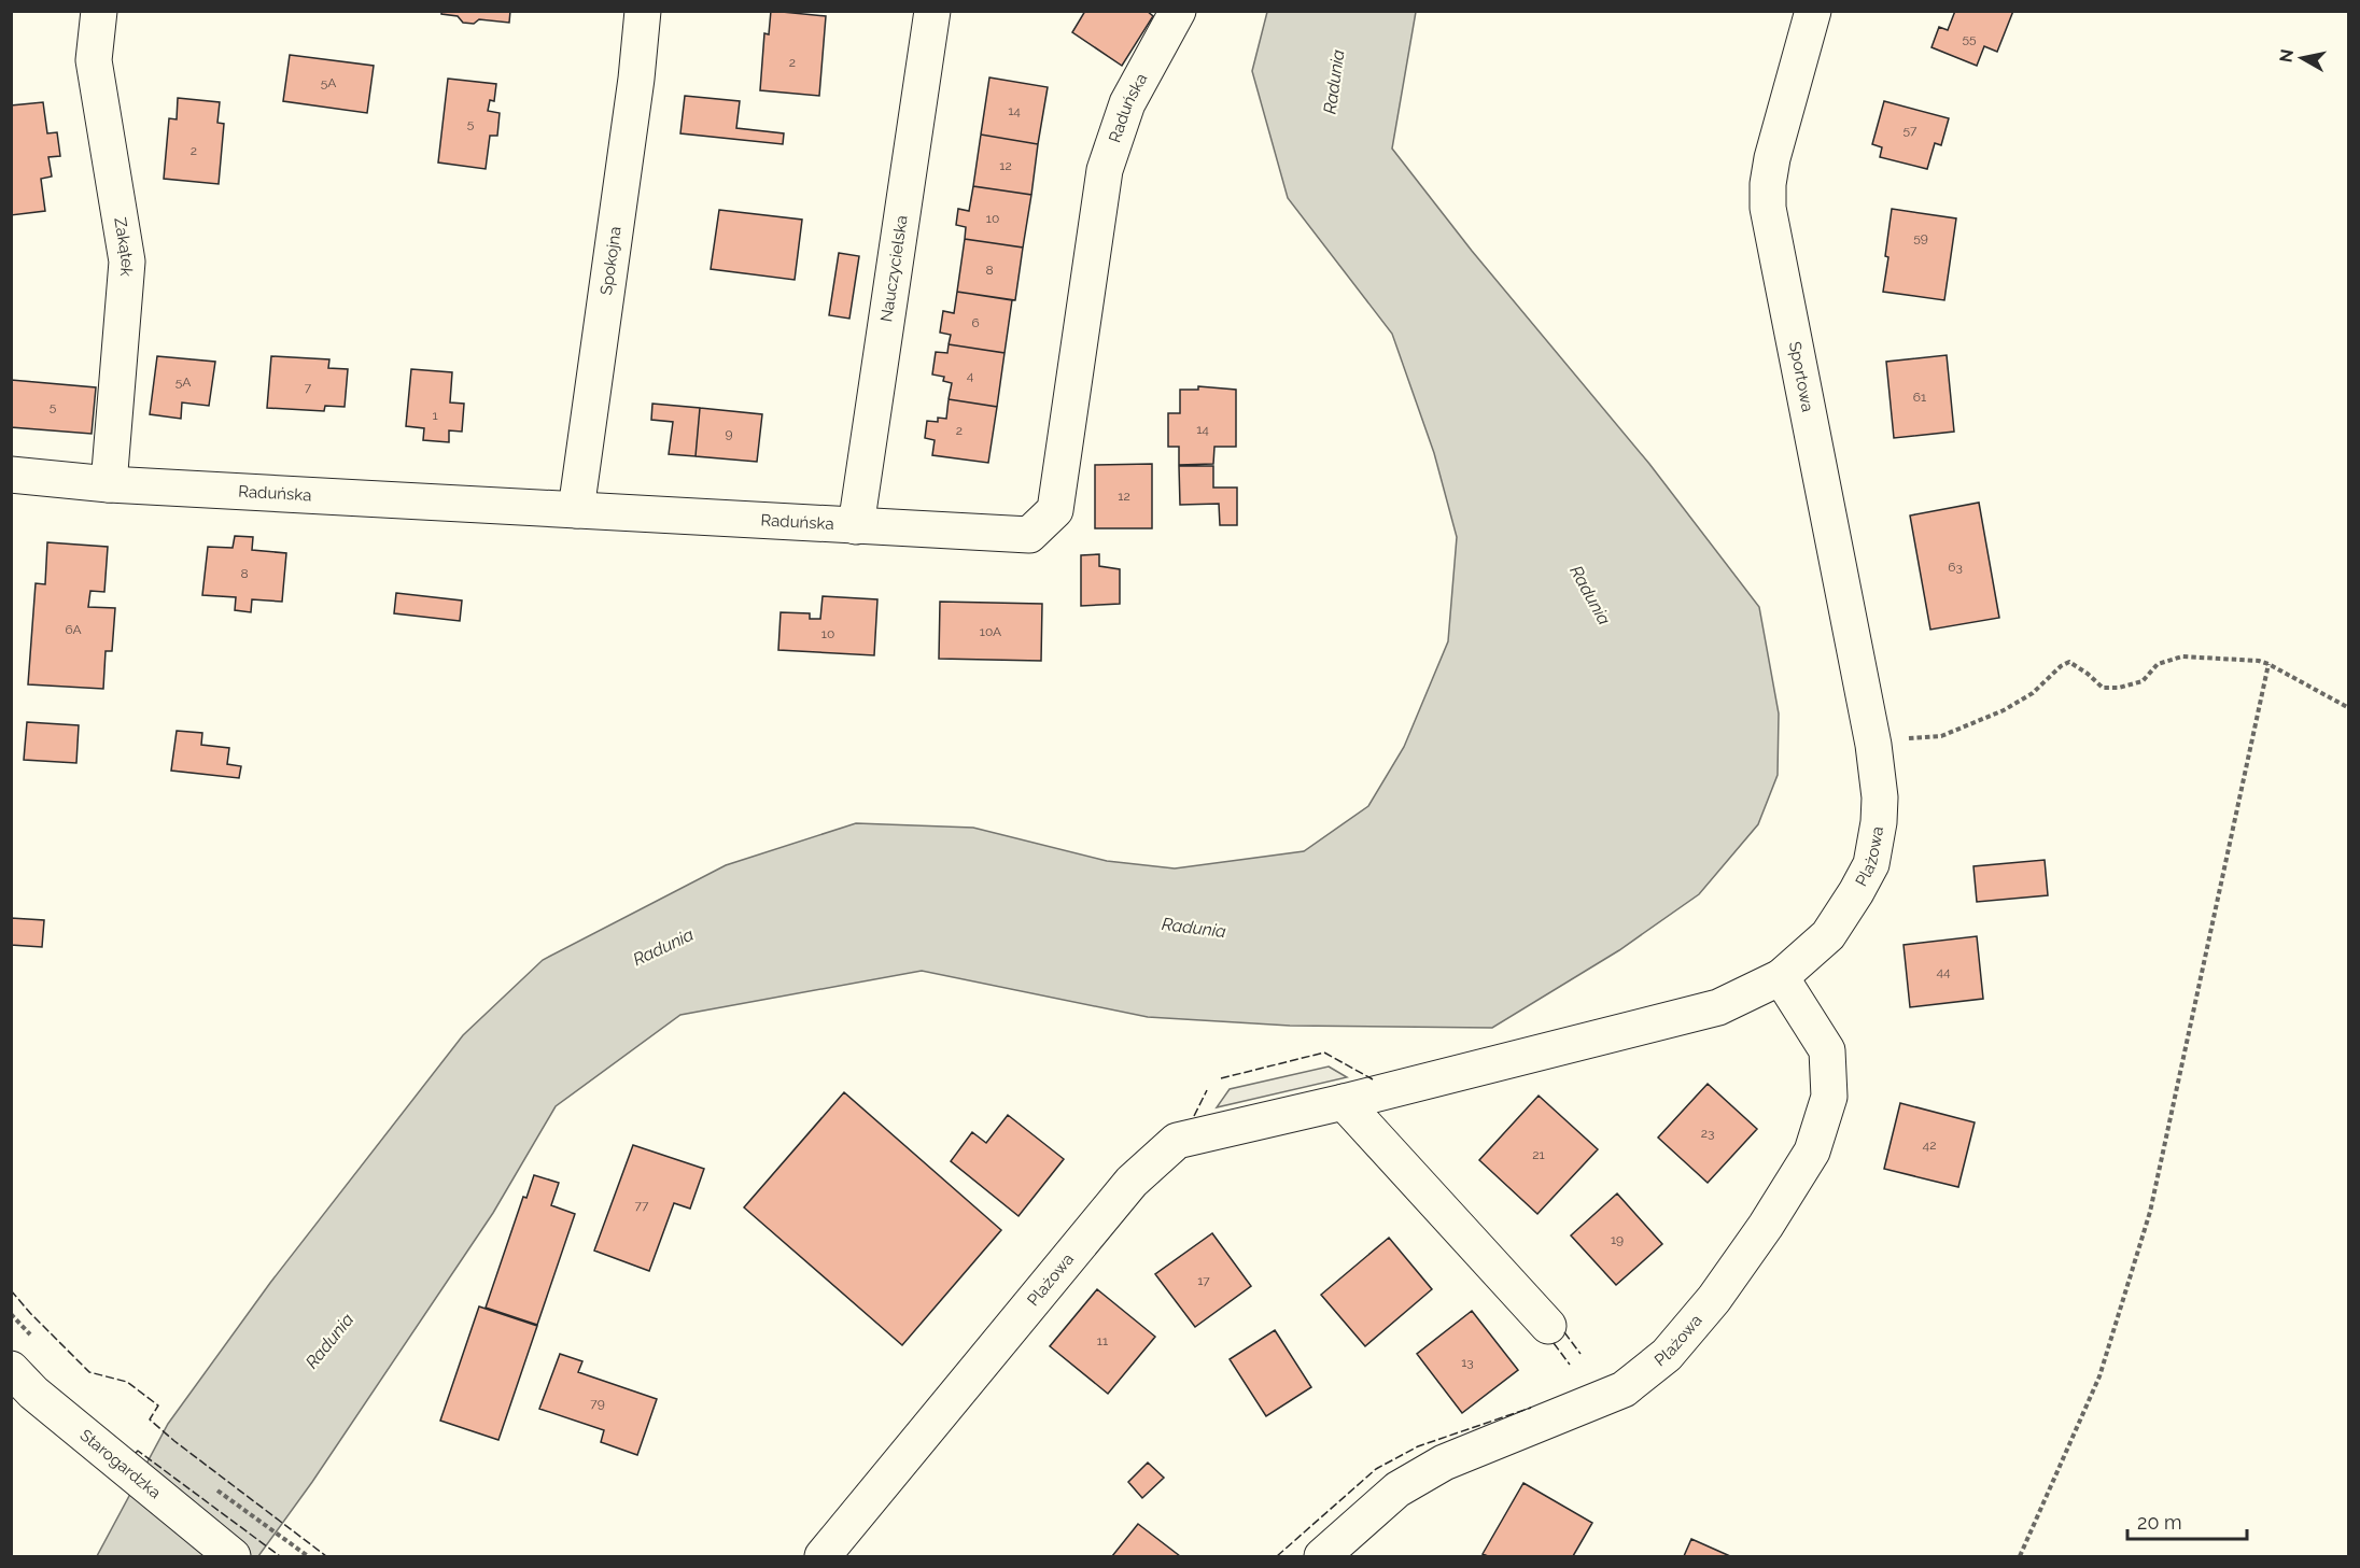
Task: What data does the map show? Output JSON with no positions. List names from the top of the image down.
{
  "streets": {
    "street": [
      "Raduńska",
      "Zakątek",
      "Spokojna",
      "Nauczycielska",
      "Sportowa",
      "Plażowa",
      "Starogardzka"
    ]
  },
  "crossings": [
    ["Raduńska", "Zakątek"],
    ["Raduńska", "Spokojna"],
    ["Raduńska", "Nauczycielska"],
    ["Sportowa", "Plażowa"]
  ],
  "water": ["Radunia"],
  "house_numbers": [
    "55",
    "2",
    "5A",
    "14",
    "5",
    "57",
    "2",
    "12",
    "10",
    "59",
    "8",
    "6",
    "4",
    "5A",
    "7",
    "61",
    "5",
    "1",
    "14",
    "2",
    "9",
    "12",
    "63",
    "8",
    "6A",
    "10A",
    "10",
    "44",
    "23",
    "42",
    "21",
    "77",
    "19",
    "17",
    "11",
    "13",
    "79"
  ],
  "scale_bar": "20 m",
  "north": "left"
}
